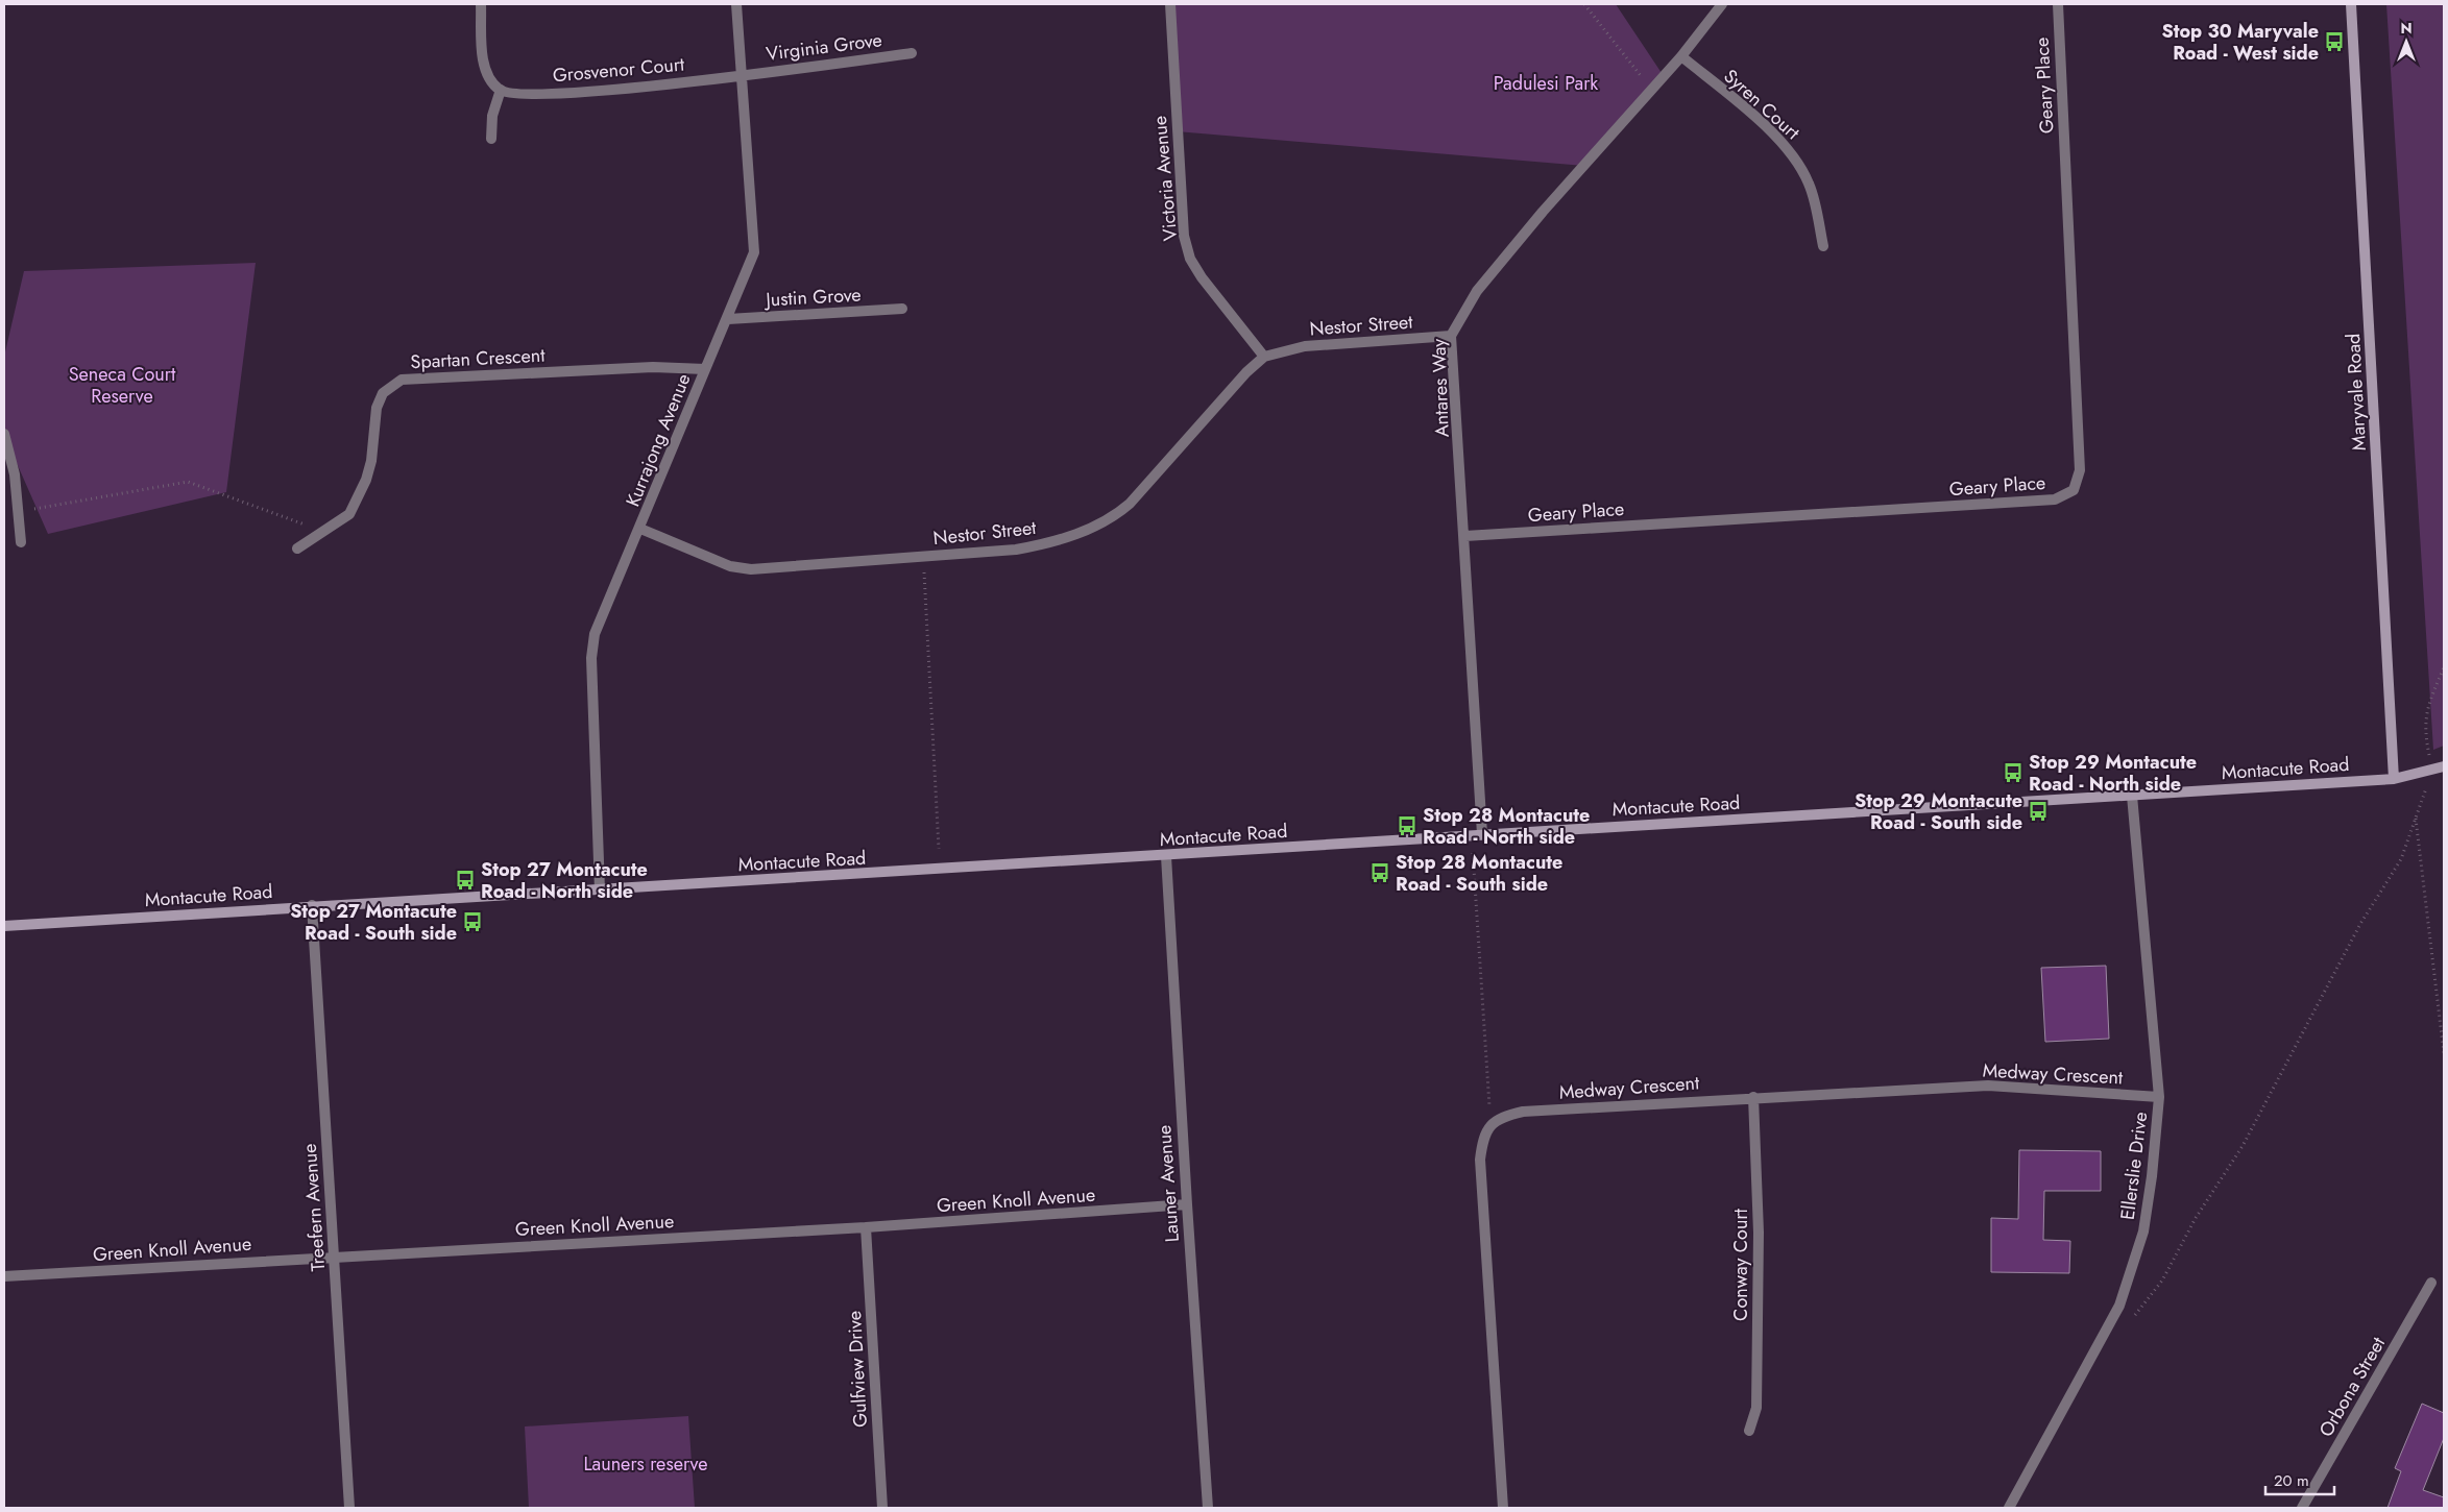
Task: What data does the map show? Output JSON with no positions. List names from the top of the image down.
{
  "streets": {
    "main road": ["Maryvale Road", "Montacute Road"],
    "street": [
      "Virginia Grove",
      "Grosvenor Court",
      "Geary Place",
      "Syren Court",
      "Victoria Avenue",
      "Justin Grove",
      "Nestor Street",
      "Spartan Crescent",
      "Antares Way",
      "Kurrajong Avenue",
      "Medway Crescent",
      "Ellerslie Drive",
      "Launer Avenue",
      "Green Knoll Avenue",
      "Treefern Avenue",
      "Conway Court",
      "Gulfview Drive",
      "Orbona Street"
    ]
  },
  "crossings": [
    ["Virginia Grove", "Grosvenor Court"],
    ["Virginia Grove", "Kurrajong Avenue"],
    ["Grosvenor Court", "Kurrajong Avenue"],
    ["Geary Place", "Antares Way"],
    ["Syren Court", "Antares Way"],
    ["Victoria Avenue", "Nestor Street"],
    ["Justin Grove", "Kurrajong Avenue"],
    ["Nestor Street", "Antares Way"],
    ["Nestor Street", "Kurrajong Avenue"],
    ["Spartan Crescent", "Kurrajong Avenue"],
    ["Antares Way", "Montacute Road"],
    ["Maryvale Road", "Montacute Road"],
    ["Kurrajong Avenue", "Montacute Road"],
    ["Montacute Road", "Ellerslie Drive"],
    ["Montacute Road", "Launer Avenue"],
    ["Montacute Road", "Treefern Avenue"],
    ["Medway Crescent", "Ellerslie Drive"],
    ["Medway Crescent", "Conway Court"],
    ["Launer Avenue", "Green Knoll Avenue"],
    ["Green Knoll Avenue", "Treefern Avenue"],
    ["Green Knoll Avenue", "Gulfview Drive"]
  ],
  "parks": ["Padulesi Park", "Seneca Court Reserve", "Launers reserve"],
  "places": {
    "bus stop": [
      "Stop 30 Maryvale Road - West side",
      "Stop 29 Montacute Road - North side",
      "Stop 29 Montacute Road - South side",
      "Stop 28 Montacute Road - North side",
      "Stop 28 Montacute Road - South side",
      "Stop 27 Montacute Road - North side",
      "Stop 27 Montacute Road - South side"
    ]
  },
  "scale_bar": "20 m",
  "north": "top"
}
